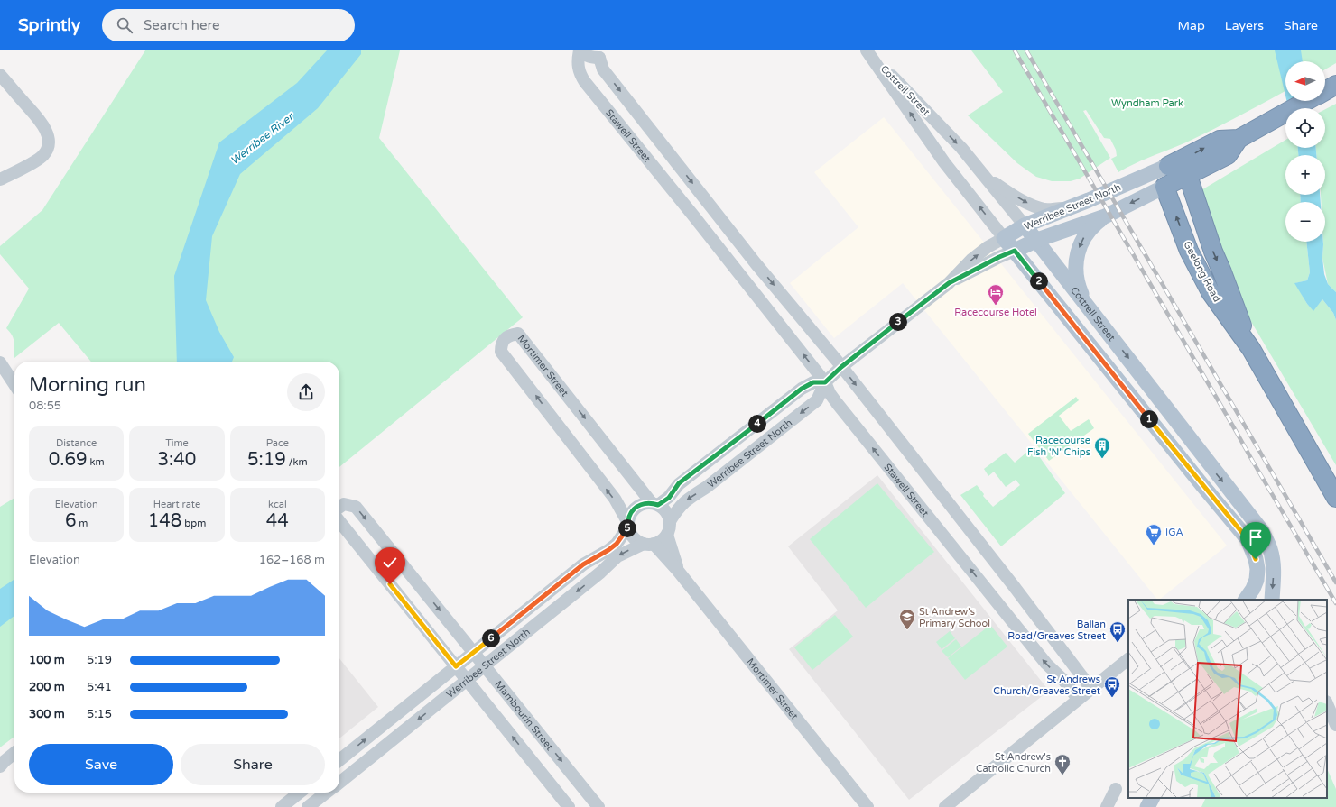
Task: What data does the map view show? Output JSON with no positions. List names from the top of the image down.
{
  "streets": {
    "highway": ["Geelong Road"],
    "main road": ["Cottrell Street", "Werribee Street North"],
    "street": ["Stawell Street", "Mortimer Street", "Mambourin Street"]
  },
  "crossings": [
    ["Cottrell Street", "Werribee Street North"],
    ["Stawell Street", "Werribee Street North"],
    ["Werribee Street North", "Geelong Road"],
    ["Werribee Street North", "Mortimer Street"],
    ["Werribee Street North", "Mambourin Street"]
  ],
  "water": ["Werribee River"],
  "parks": ["Wyndham Park"],
  "places": {
    "hotel": ["Racecourse Hotel"],
    "building": ["Racecourse Fish 'N' Chips"],
    "supermarket": ["IGA"],
    "school or university": ["St Andrew's Primary School"],
    "bus stop": ["Ballan Road/Greaves Street", "St Andrews Church/Greaves Street"],
    "church": ["St Andrew's Catholic Church"]
  },
  "north": "left",
  "page": {
    "header": "Sprintly",
    "search": "Search here",
    "nav": ["Map", "Layers", "Share"],
    "map_buttons": ["+", "−"],
    "pins": [
      "2",
      "3",
      "1",
      "4",
      "5",
      "6"
    ],
    "heading": ["Morning run", "08:55"],
    "stats": [
      ["Distance", "0.69 km"],
      ["Time", "3:40"],
      ["Pace", "5:19 /km"],
      ["Elevation", "6 m"],
      ["Heart rate", "148 bpm"],
      ["kcal", "44"]
    ],
    "chart": ["Elevation", "162–168 m"],
    "list": [
      {
        "name": "100 m",
        "note": "5:19"
      },
      {
        "name": "200 m",
        "note": "5:41"
      },
      {
        "name": "300 m",
        "note": "5:15"
      }
    ],
    "buttons": ["Save", "Share"]
  }
}
